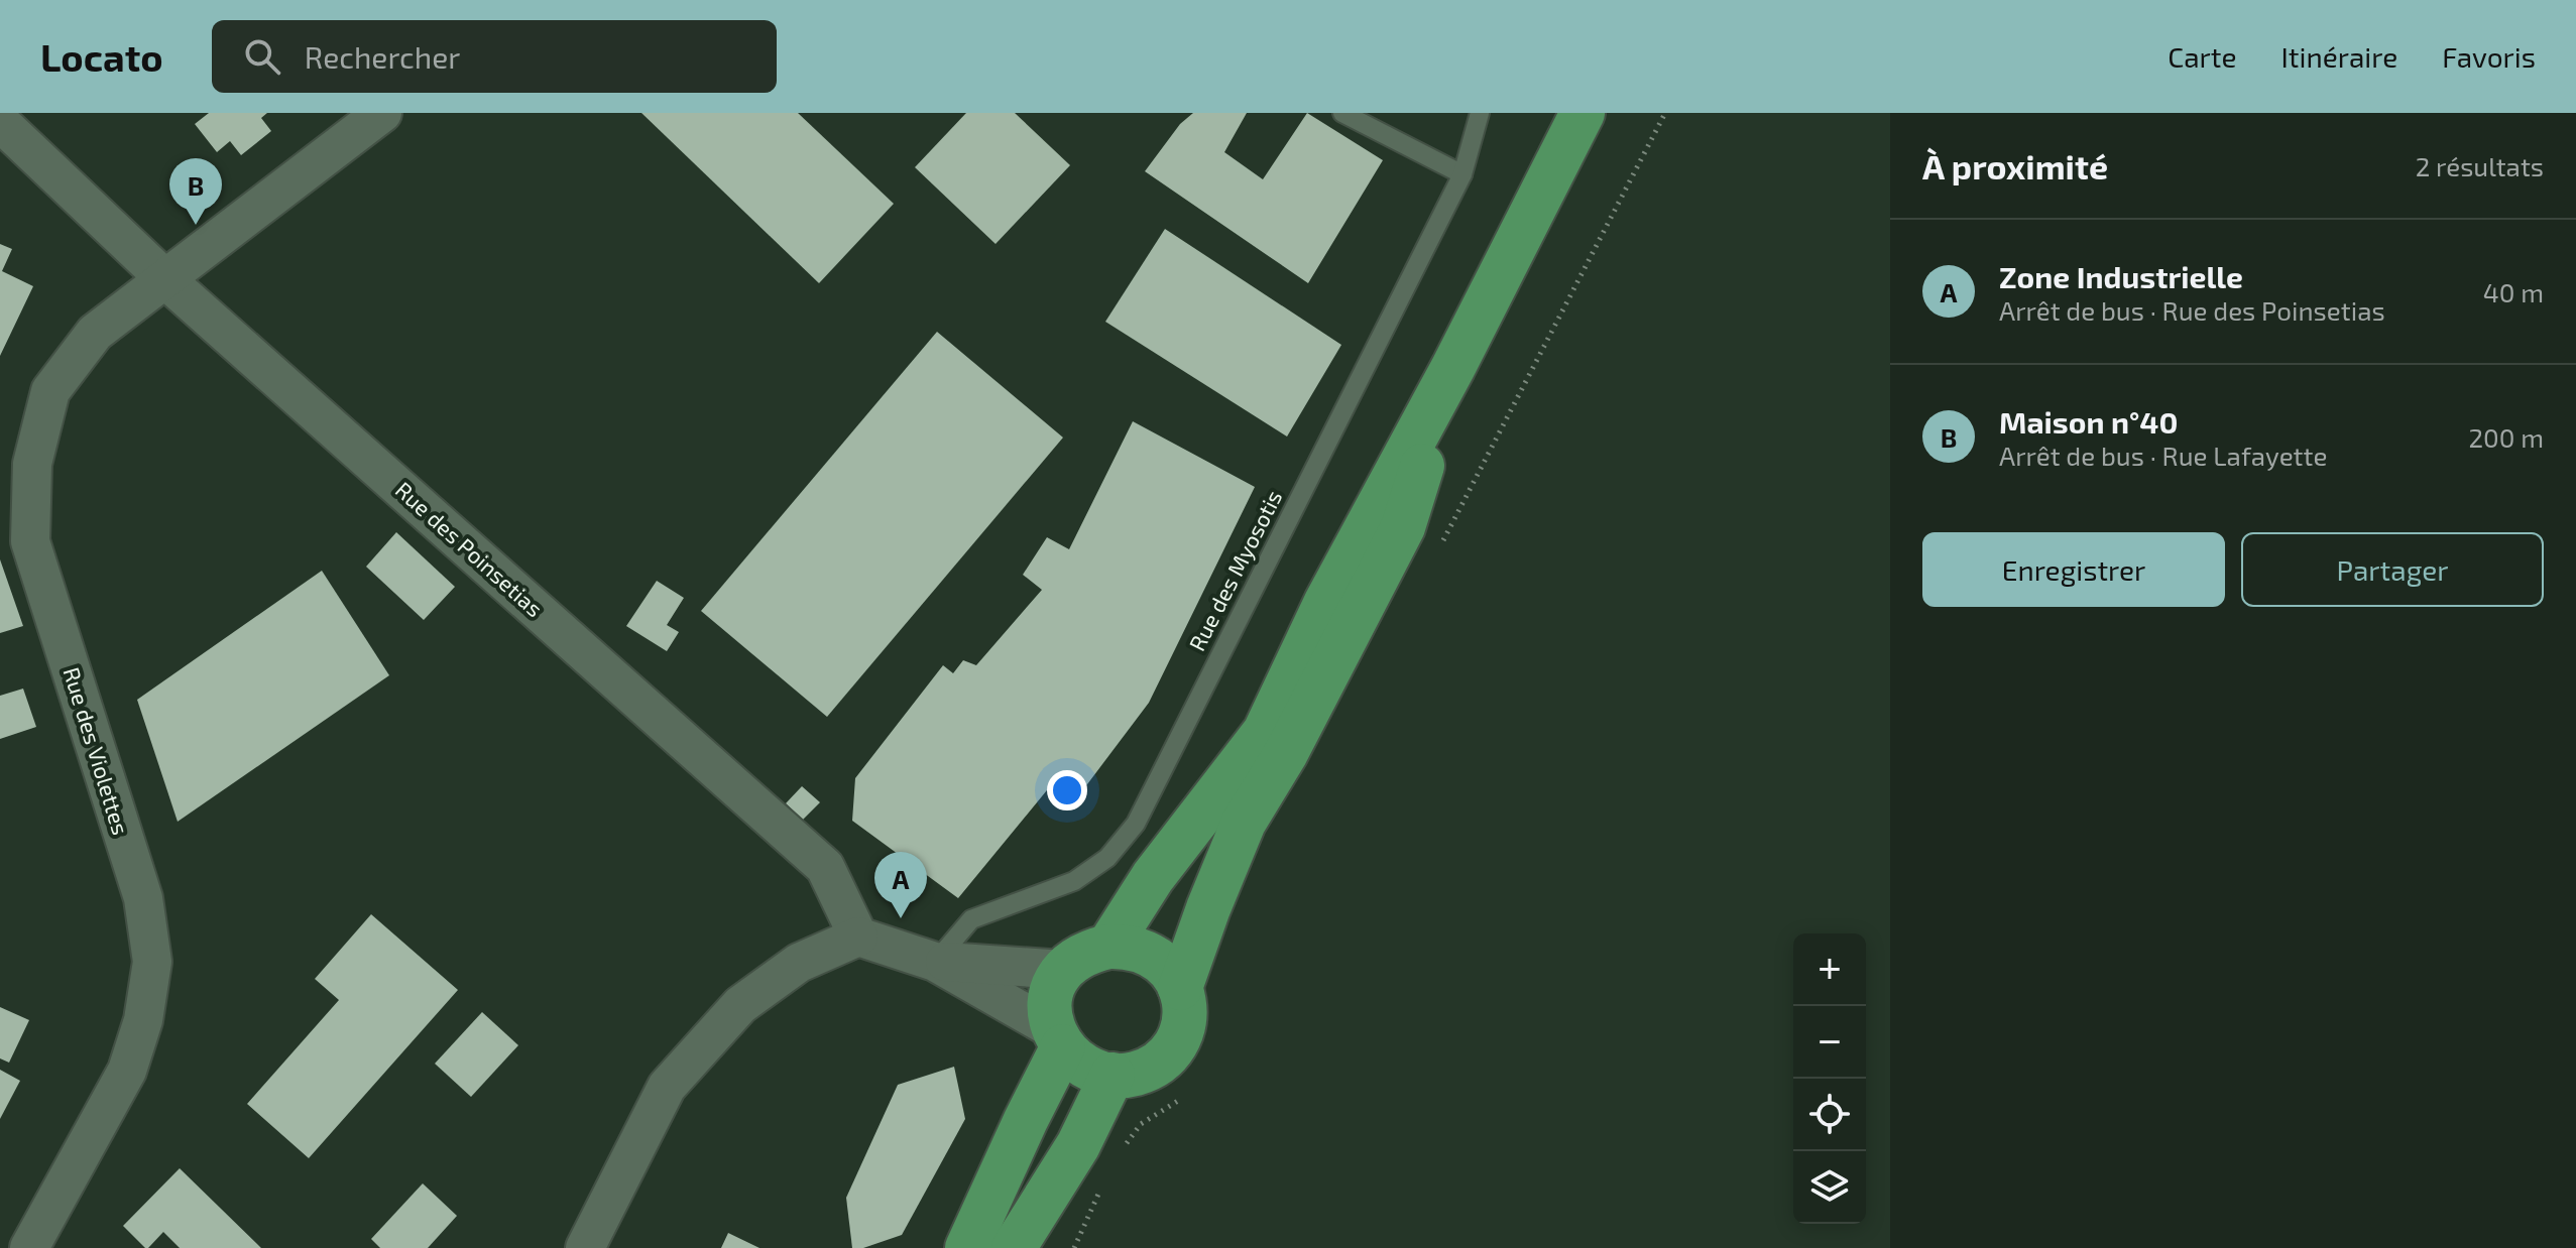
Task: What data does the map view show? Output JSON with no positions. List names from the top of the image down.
{
  "streets": {
    "street": ["Rue des Poinsetias", "Rue des Violettes"],
    "lane": ["Rue des Myosotis"]
  },
  "crossings": [
    ["Rue des Poinsetias", "Rue des Violettes"]
  ],
  "page": {
    "header": "Locato",
    "search": "Rechercher",
    "nav": ["Carte", "Itinéraire", "Favoris"],
    "heading": ["À proximité", "2 résultats"],
    "pins": ["B", "A"],
    "list": [
      {
        "mark": "A",
        "name": "Zone Industrielle",
        "note": "Arrêt de bus · Rue des Poinsetias",
        "value": "40 m"
      },
      {
        "mark": "B",
        "name": "Maison n°40",
        "note": "Arrêt de bus · Rue Lafayette",
        "value": "200 m"
      }
    ],
    "buttons": ["Enregistrer", "Partager"],
    "map_buttons": ["+", "−"]
  }
}
